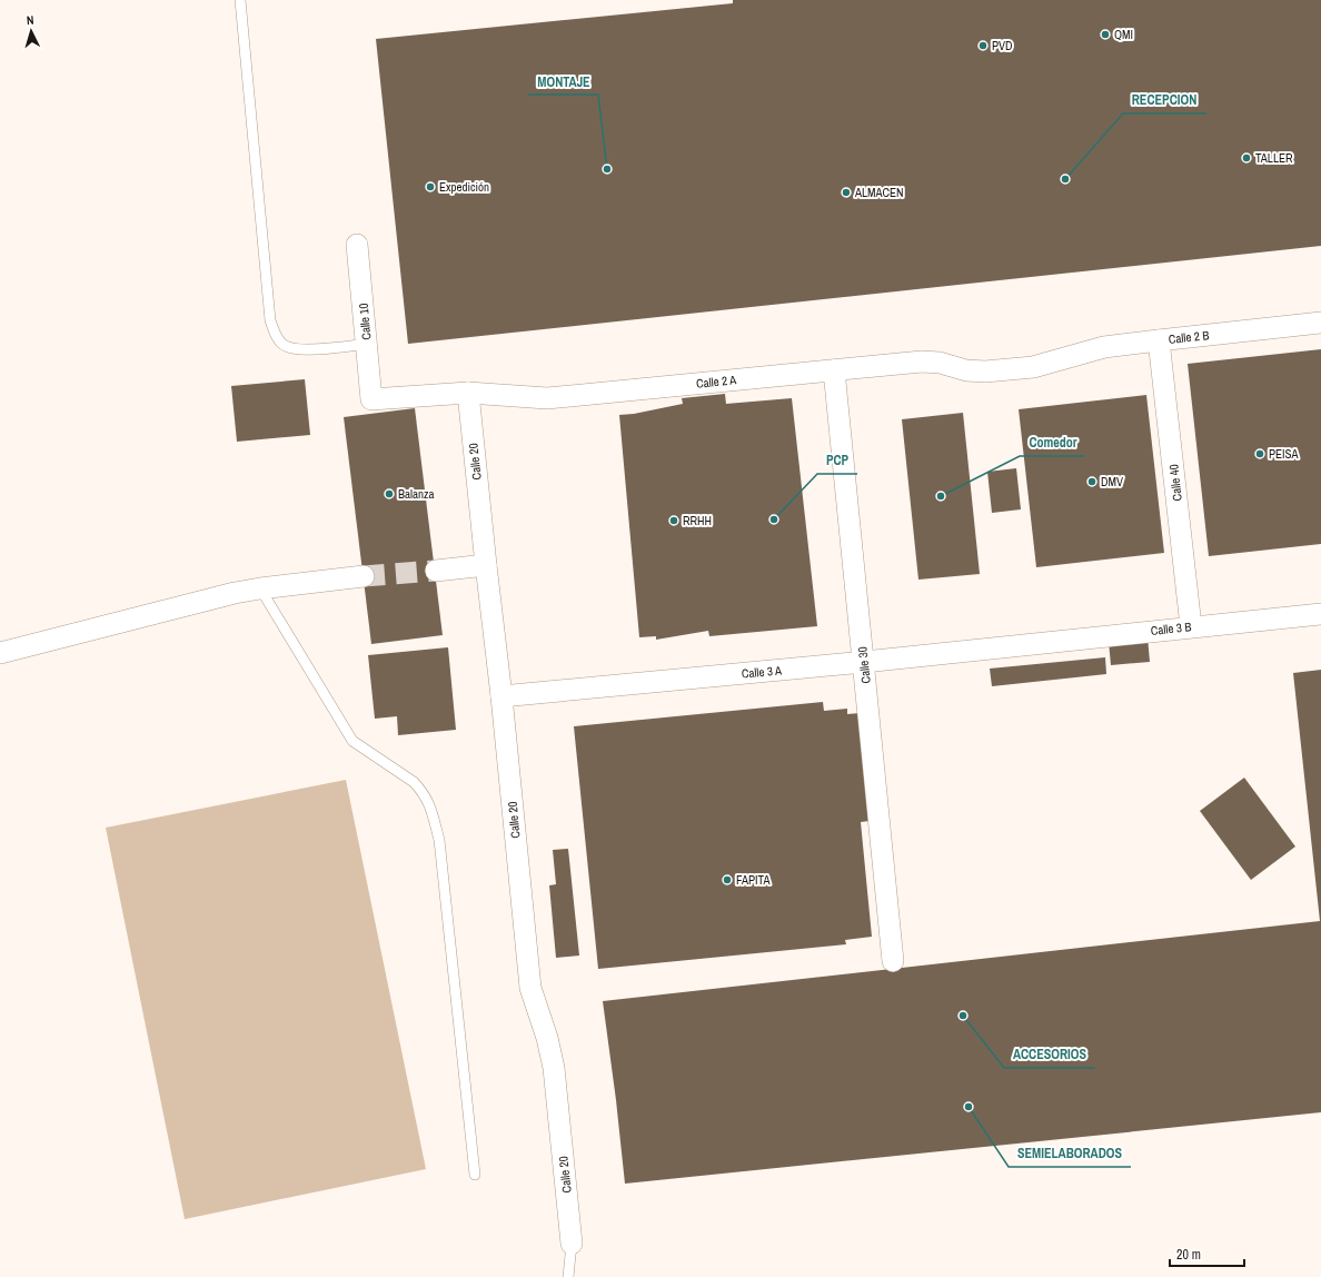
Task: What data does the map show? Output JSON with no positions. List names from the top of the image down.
{
  "streets": {
    "street": [
      "Calle 10",
      "Calle 2 B",
      "Calle 2 A",
      "Calle 20",
      "Calle 40",
      "Calle 3 B",
      "Calle 30",
      "Calle 3 A"
    ]
  },
  "crossings": [
    ["Calle 10", "Calle 2 A"],
    ["Calle 2 B", "Calle 2 A"],
    ["Calle 2 B", "Calle 40"],
    ["Calle 2 A", "Calle 20"],
    ["Calle 2 A", "Calle 30"],
    ["Calle 20", "Calle 3 A"],
    ["Calle 40", "Calle 3 B"],
    ["Calle 3 B", "Calle 3 A"],
    ["Calle 30", "Calle 3 A"]
  ],
  "places": [
    "QMI",
    "PVD",
    "TALLER",
    "MONTAJE",
    "RECEPCION",
    "Expedición",
    "ALMACEN",
    "PEISA",
    "DMV",
    "Balanza",
    "Comedor",
    "PCP",
    "RRHH",
    "FAPITA",
    "ACCESORIOS",
    "SEMIELABORADOS"
  ],
  "scale_bar": "20 m",
  "north": "top"
}
